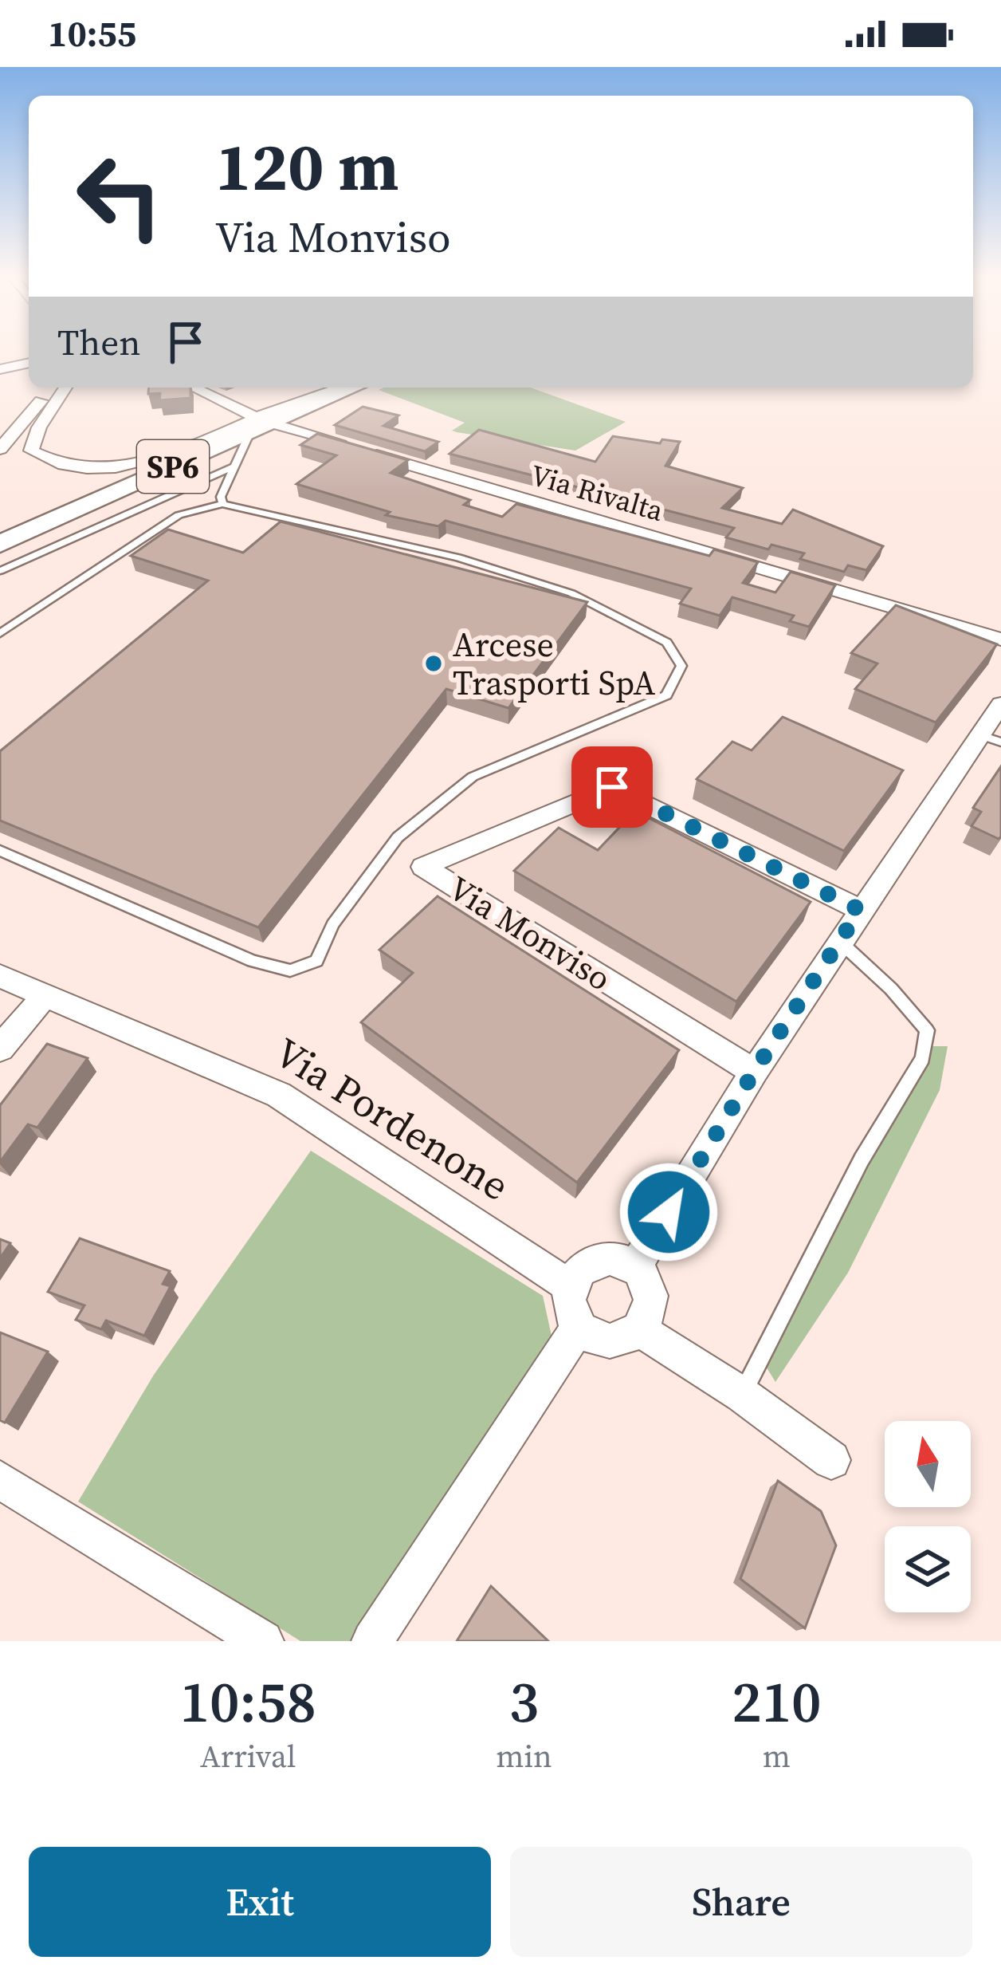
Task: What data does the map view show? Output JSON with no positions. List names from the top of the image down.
{
  "streets": {
    "main road": ["SP6"],
    "street": ["Via Rivalta", "Via Monviso", "Via Pordenone"]
  },
  "crossings": [
    ["SP6", "Via Rivalta"]
  ],
  "places": ["Arcese Trasporti SpA"],
  "north": "top",
  "page": {
    "status": "10:55",
    "turn": ["120 m", "Via Monviso"],
    "then": "Then",
    "eta": [
      "10:58",
      "Arrival",
      "3",
      "min",
      "210",
      "m"
    ],
    "buttons": ["Exit", "Share"]
  }
}
